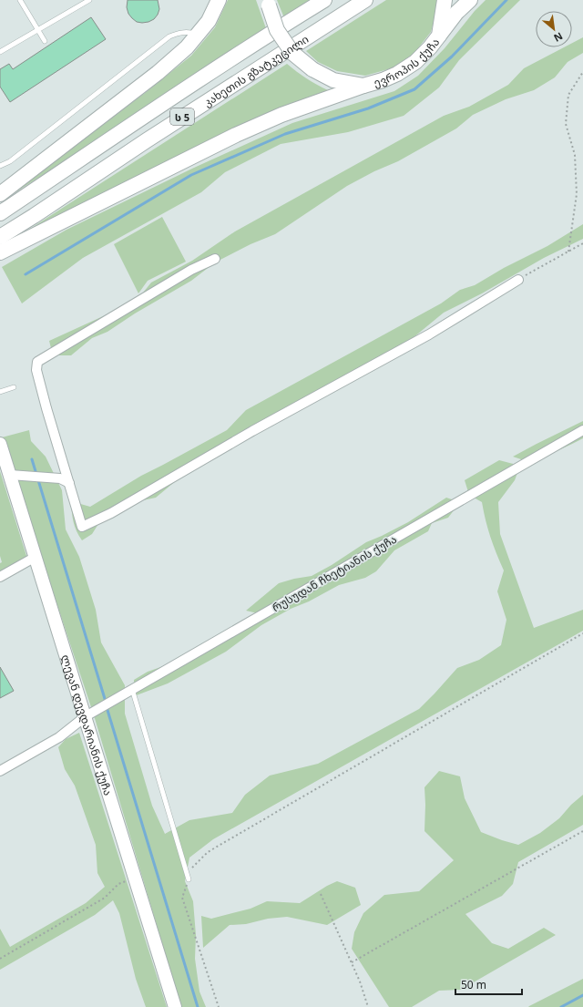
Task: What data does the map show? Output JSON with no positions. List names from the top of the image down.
{
  "streets": {
    "main road": [
      "ევროპის ქუჩა",
      "კახეთის გზატკეცილი",
      "ს 5",
      "ლევან დევდარიანის ქუჩა"
    ],
    "street": ["რუსუდან ჩხეტიანის ქუჩა"]
  },
  "crossings": [
    ["რუსუდან ჩხეტიანის ქუჩა", "ლევან დევდარიანის ქუჩა"]
  ],
  "scale_bar": "50 m",
  "north": "bottom right"
}
